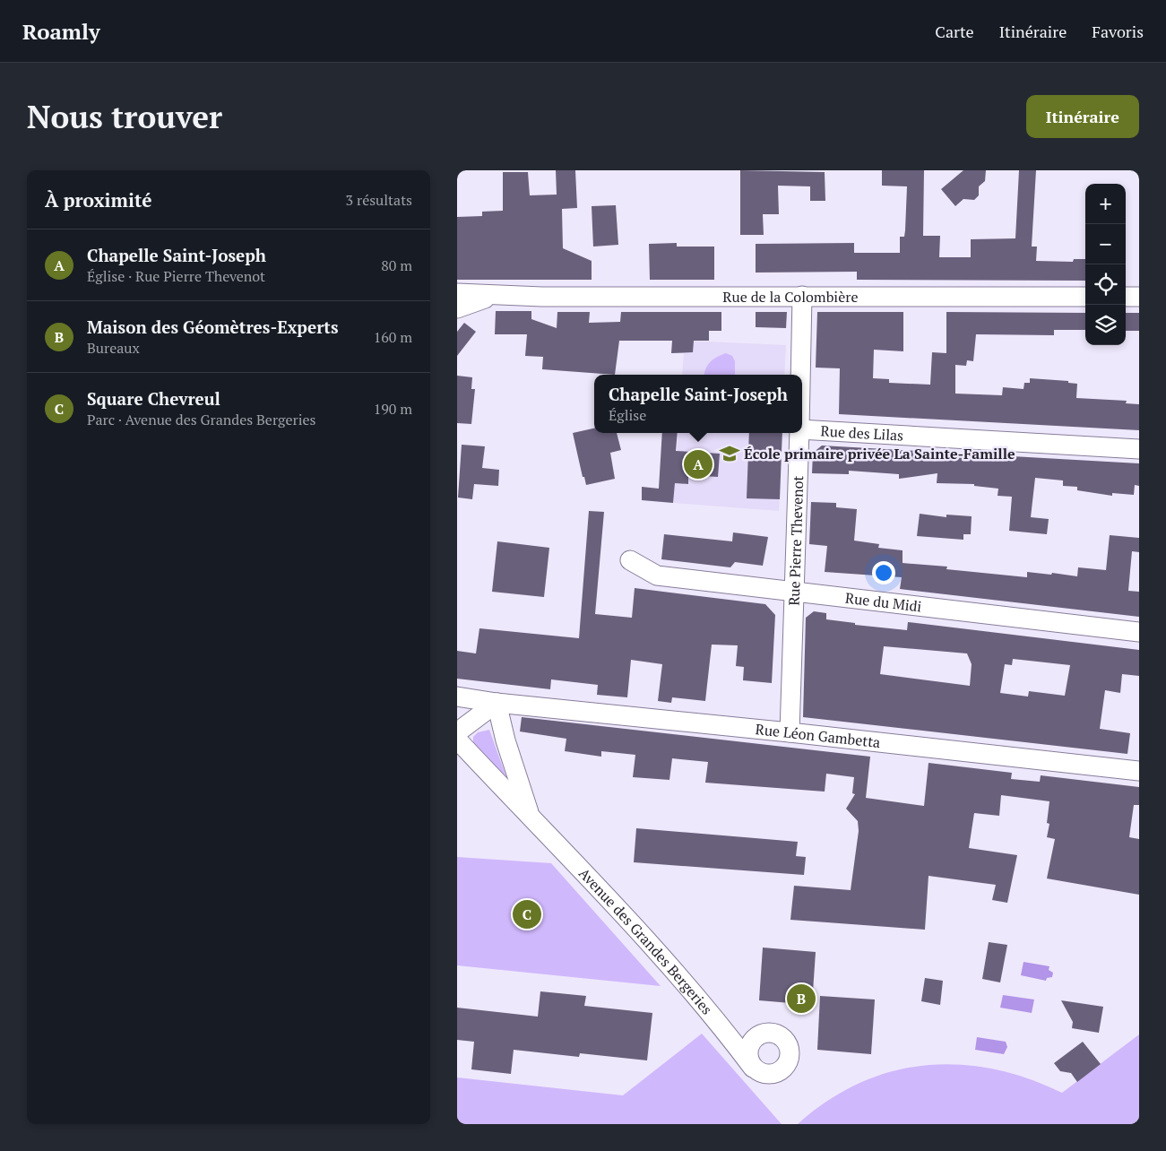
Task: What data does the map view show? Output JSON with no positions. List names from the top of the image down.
{
  "streets": {
    "street": [
      "Rue de la Colombière",
      "Rue des Lilas",
      "Rue Pierre Thevenot",
      "Rue du Midi",
      "Rue Léon Gambetta",
      "Avenue des Grandes Bergeries"
    ]
  },
  "crossings": [
    ["Rue de la Colombière", "Rue Pierre Thevenot"],
    ["Rue Pierre Thevenot", "Rue du Midi"],
    ["Rue Pierre Thevenot", "Rue Léon Gambetta"],
    ["Rue Léon Gambetta", "Avenue des Grandes Bergeries"]
  ],
  "places": {
    "school or university": ["École primaire privée La Sainte-Famille"]
  },
  "page": {
    "header": "Roamly",
    "nav": ["Carte", "Itinéraire", "Favoris"],
    "buttons": "Itinéraire",
    "title": "Nous trouver",
    "heading": ["À proximité", "3 résultats"],
    "map_buttons": ["+", "−"],
    "list": [
      {
        "mark": "A",
        "name": "Chapelle Saint-Joseph",
        "note": "Église · Rue Pierre Thevenot",
        "value": "80 m"
      },
      {
        "mark": "B",
        "name": "Maison des Géomètres-Experts",
        "note": "Bureaux",
        "value": "160 m"
      },
      {
        "mark": "C",
        "name": "Square Chevreul",
        "note": "Parc · Avenue des Grandes Bergeries",
        "value": "190 m"
      }
    ],
    "popup": ["Chapelle Saint-Joseph", "Église"],
    "pins": ["A", "C", "B"]
  }
}
